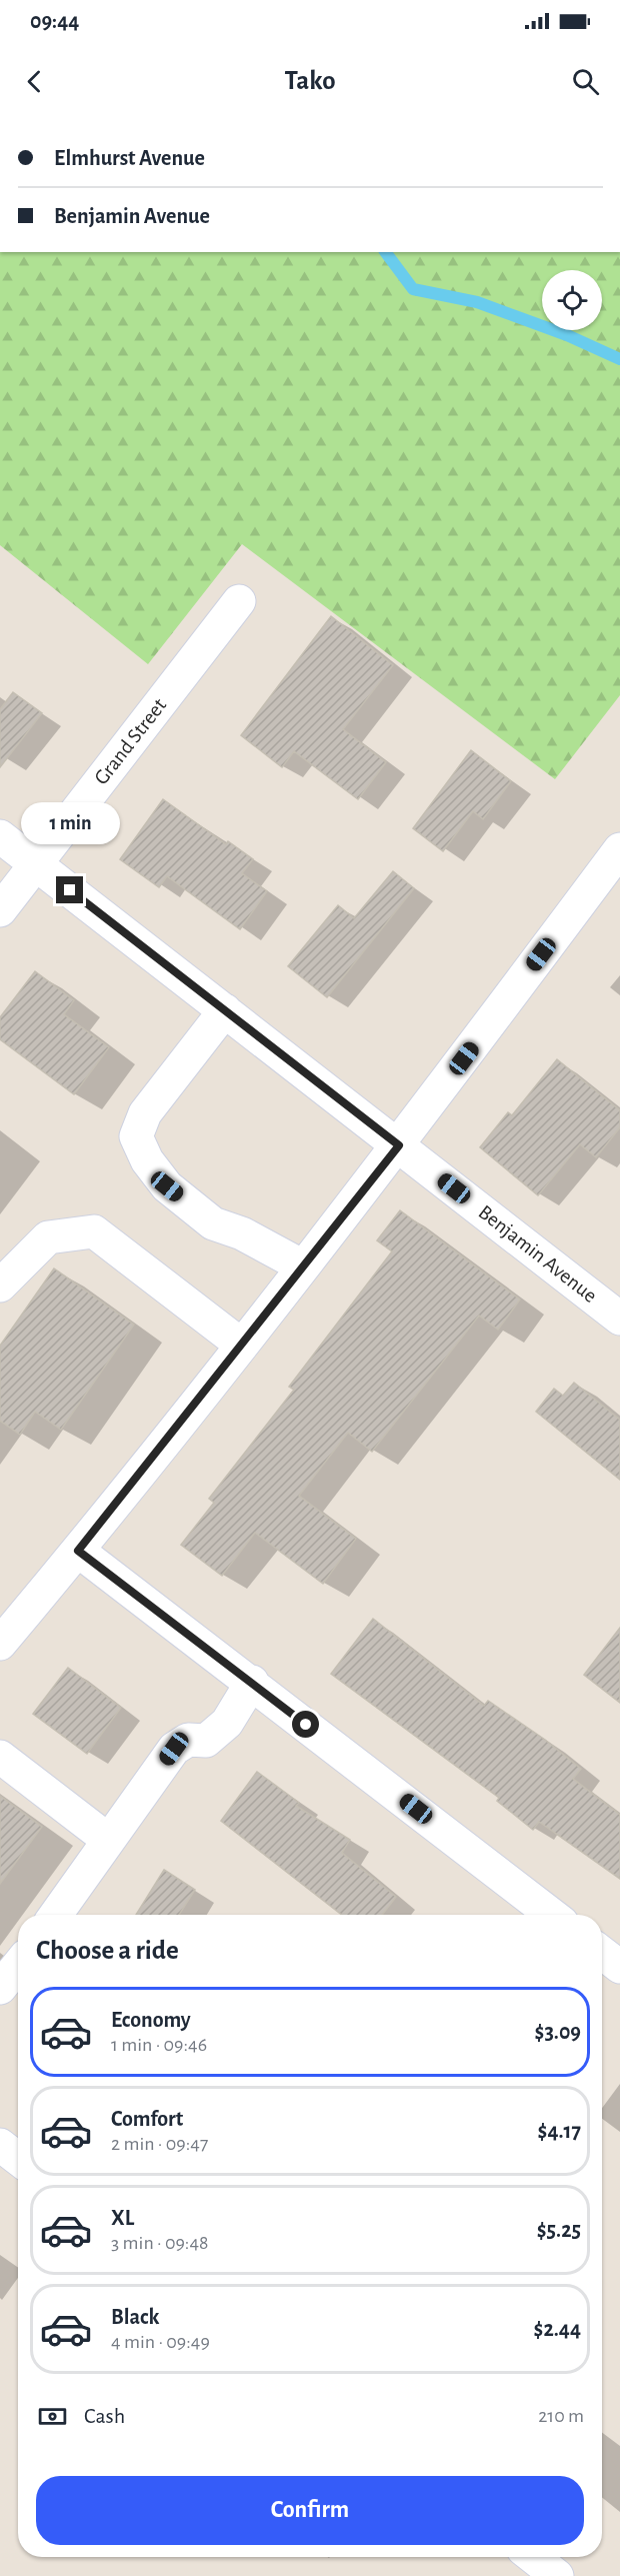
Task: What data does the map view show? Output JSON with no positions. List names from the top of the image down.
{
  "streets": {
    "street": ["Grand Street", "Benjamin Avenue"]
  },
  "crossings": [
    ["Grand Street", "Benjamin Avenue"]
  ],
  "page": {
    "status": "09:44",
    "header": "Tako",
    "banner": ["Elmhurst Avenue", "Benjamin Avenue"],
    "bubble": "1 min",
    "heading": "Choose a ride",
    "list": [
      {
        "name": "Economy",
        "note": "1 min · 09:46",
        "value": "$3.09"
      },
      {
        "name": "Comfort",
        "note": "2 min · 09:47",
        "value": "$4.17"
      },
      {
        "name": "XL",
        "note": "3 min · 09:48",
        "value": "$5.25"
      },
      {
        "name": "Black",
        "note": "4 min · 09:49",
        "value": "$2.44"
      }
    ],
    "pay": ["Cash", "210 m"],
    "buttons": "Confirm"
  }
}
